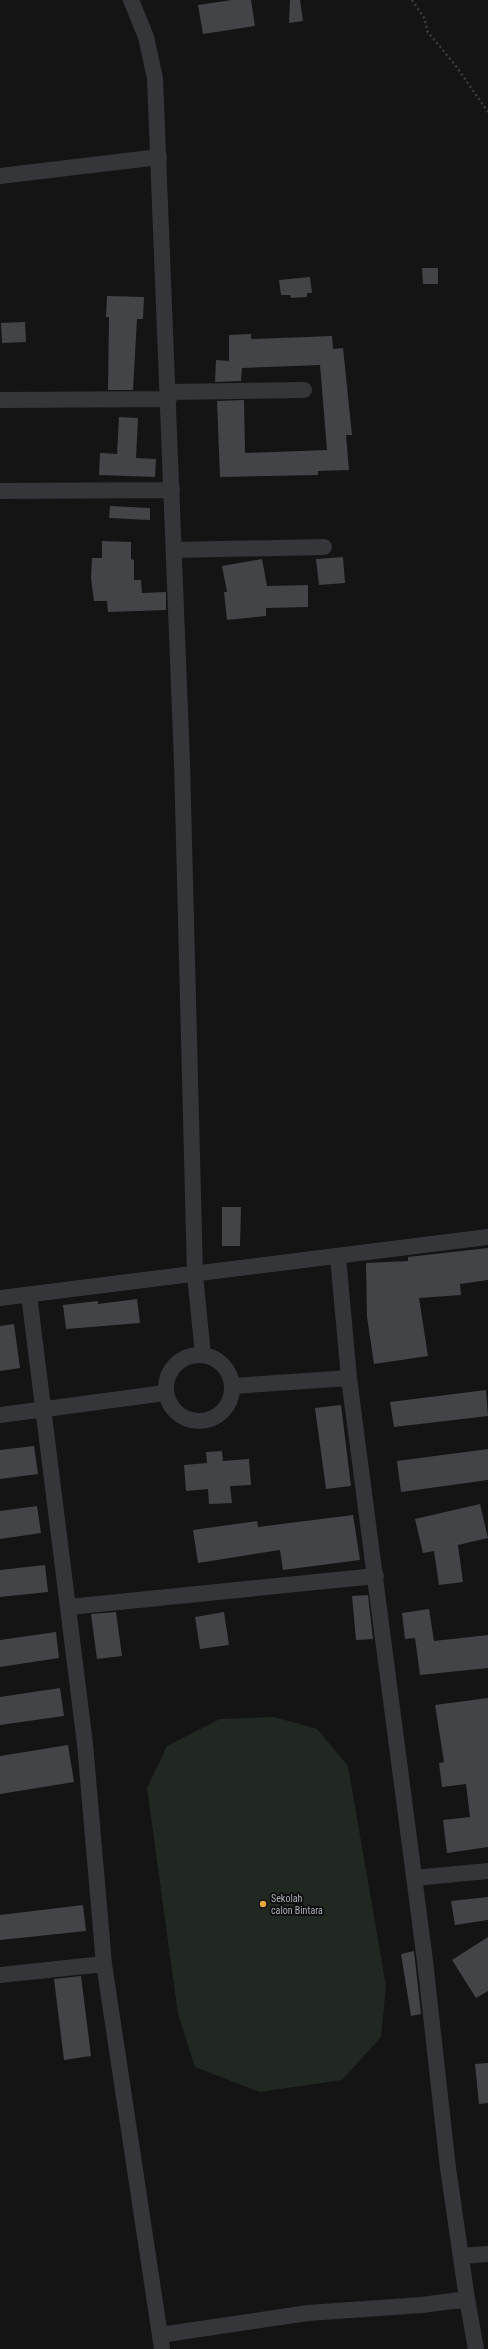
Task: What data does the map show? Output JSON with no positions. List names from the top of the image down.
{
  "places": ["Sekolah calon Bintara"]
}
